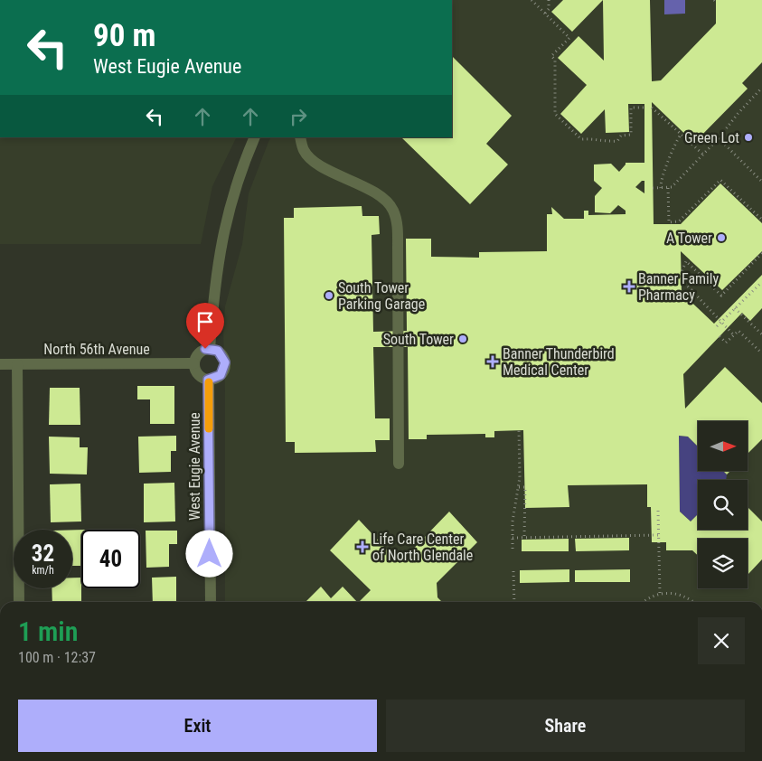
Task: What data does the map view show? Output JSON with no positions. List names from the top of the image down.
{
  "streets": {
    "street": ["North 56th Avenue", "West Eugie Avenue"]
  },
  "crossings": [
    ["North 56th Avenue", "West Eugie Avenue"]
  ],
  "places": {
    "other": [
      "Green Lot",
      "A Tower",
      "South Tower Parking Garage",
      "South Tower"
    ],
    "health": ["Banner Family Pharmacy", "Banner Thunderbird Medical Center", "Life Care Center of North Glendale"]
  },
  "north": "right",
  "page": {
    "turn": ["90 m", "West Eugie Avenue"],
    "speed": "32 km/h",
    "limit": "40",
    "heading": ["1 min", "100 m · 12:37"],
    "buttons": ["Exit", "Share"]
  }
}
